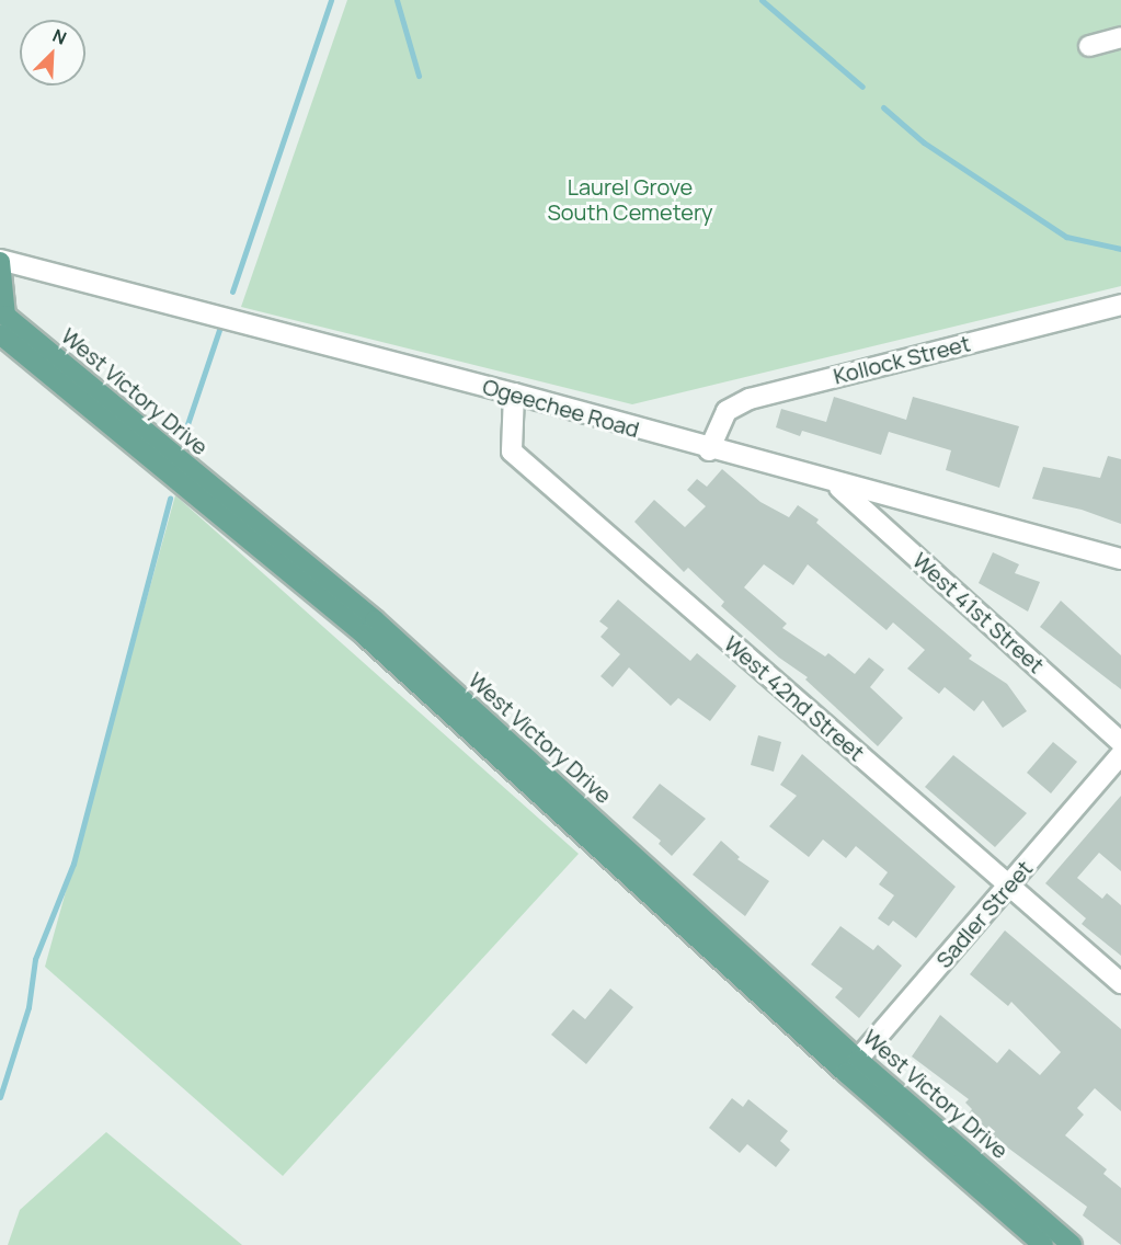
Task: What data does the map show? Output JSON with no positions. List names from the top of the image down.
{
  "streets": {
    "main road": ["West Victory Drive"],
    "street": [
      "Kollock Street",
      "Ogeechee Road",
      "West 41st Street",
      "West 42nd Street",
      "Sadler Street"
    ]
  },
  "crossings": [
    ["Kollock Street", "Ogeechee Road"],
    ["West Victory Drive", "Ogeechee Road"],
    ["West Victory Drive", "Sadler Street"],
    ["Ogeechee Road", "West 41st Street"],
    ["Ogeechee Road", "West 42nd Street"],
    ["West 42nd Street", "Sadler Street"]
  ],
  "parks": ["Laurel Grove South Cemetery"],
  "north": "top right"
}
